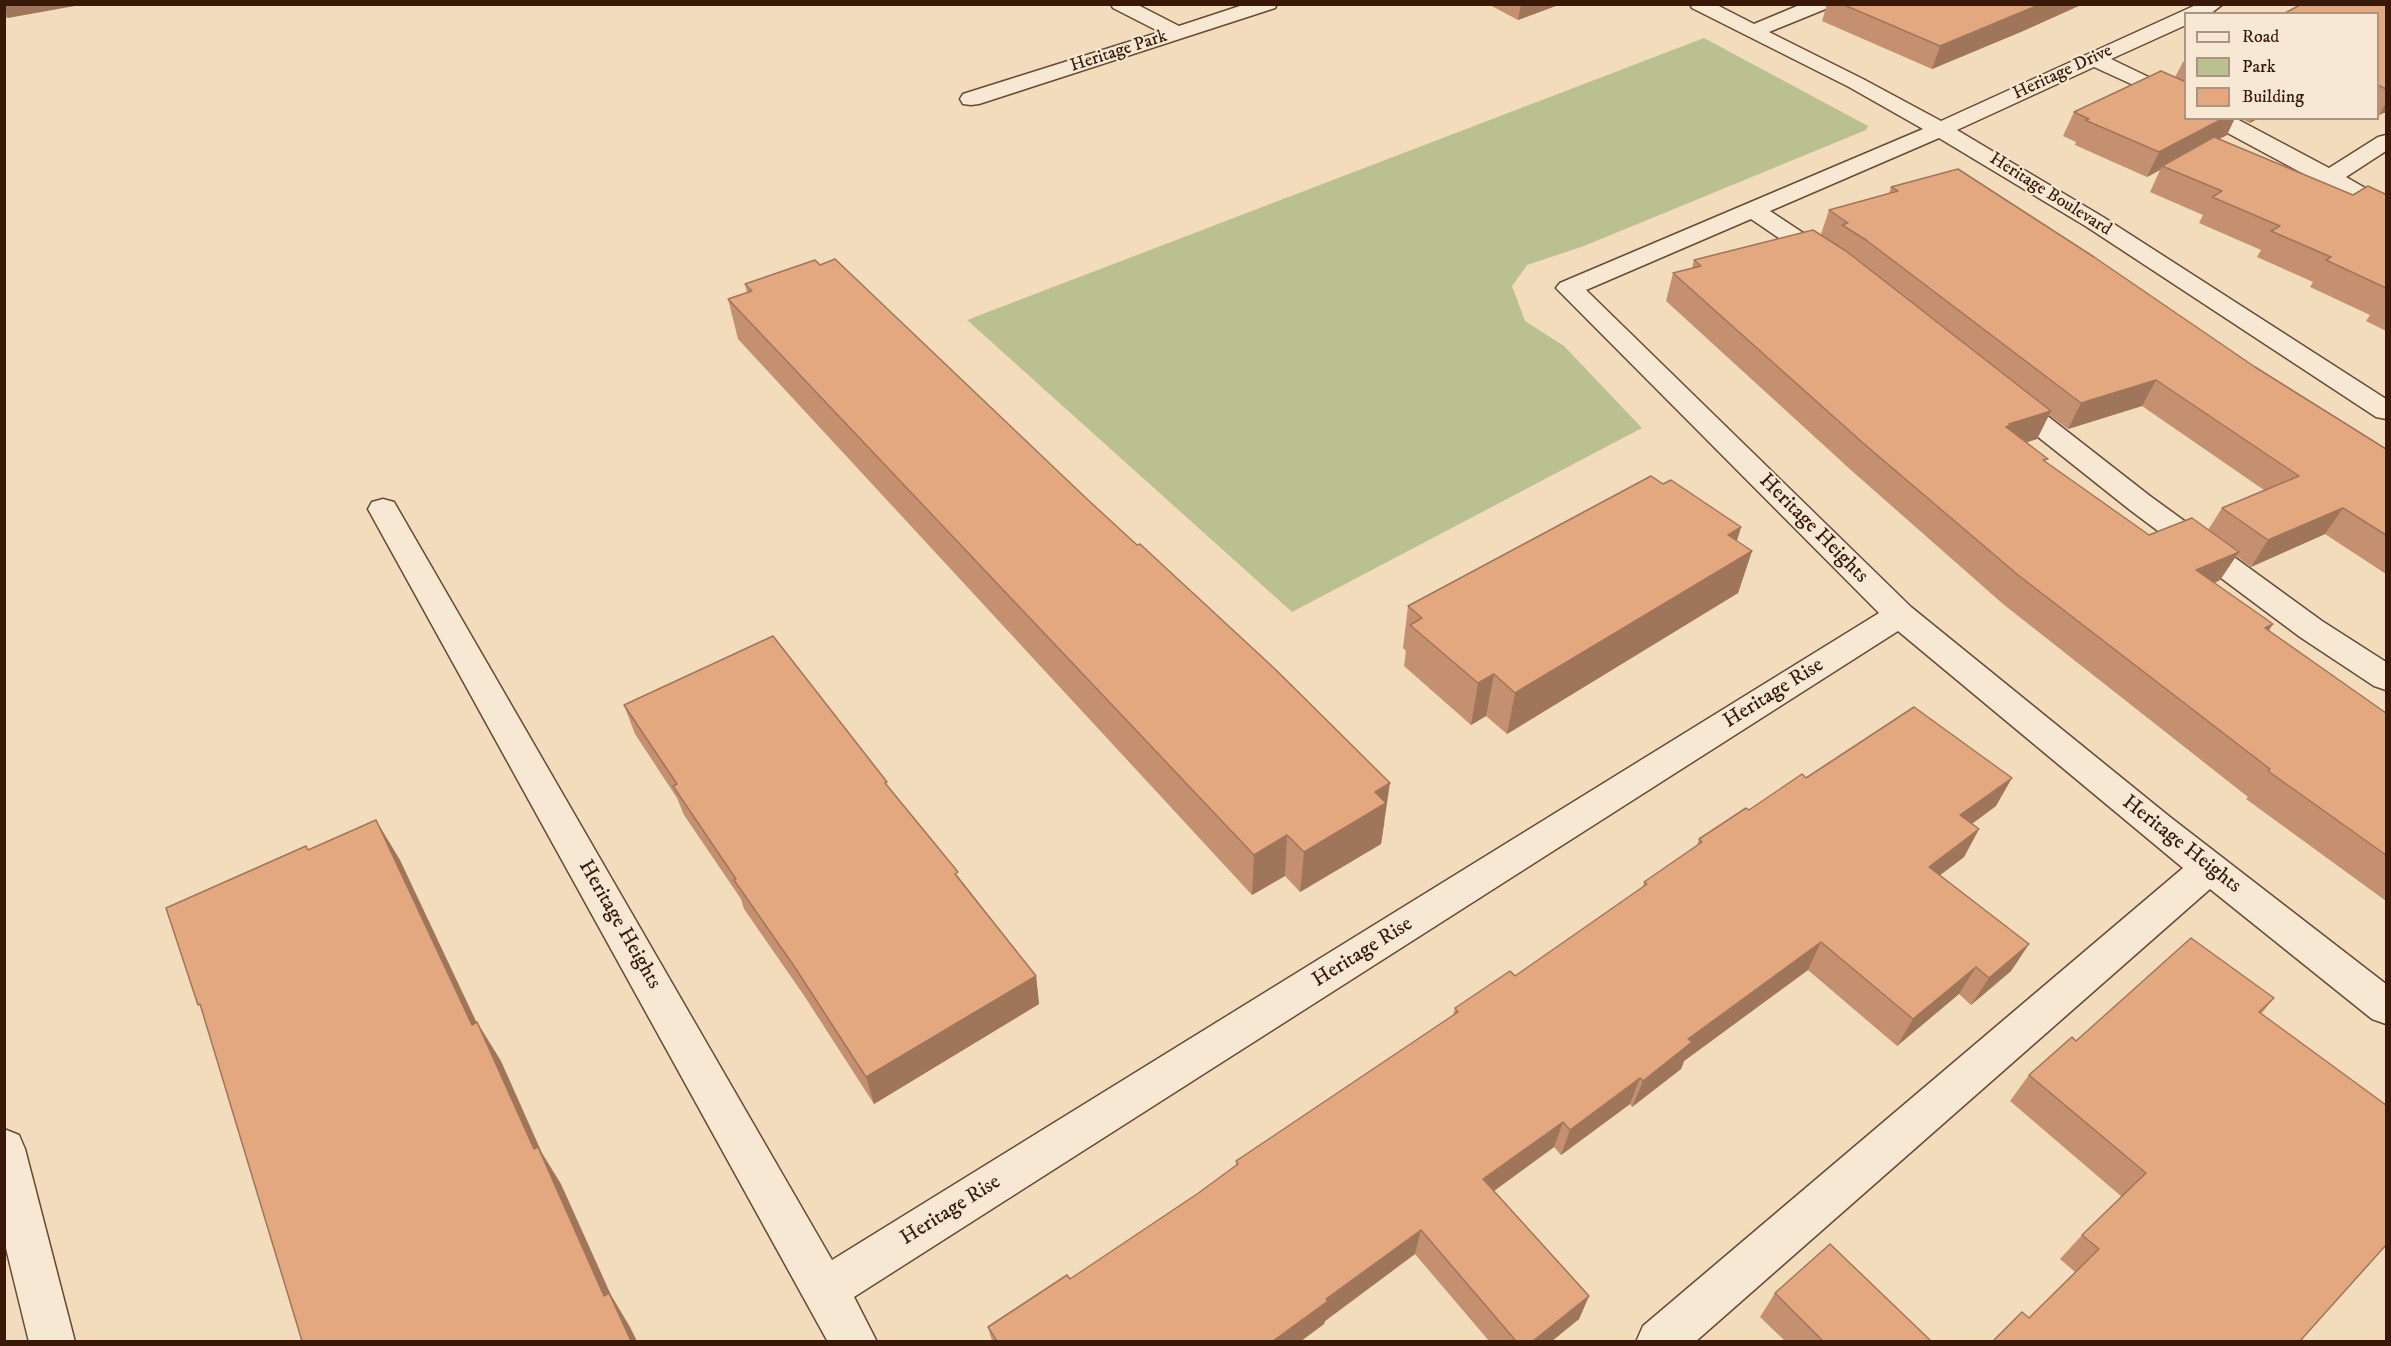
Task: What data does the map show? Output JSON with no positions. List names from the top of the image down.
{
  "streets": {
    "street": [
      "Heritage Park",
      "Heritage Drive",
      "Heritage Boulevard",
      "Heritage Heights",
      "Heritage Rise"
    ]
  },
  "crossings": [
    ["Heritage Drive", "Heritage Boulevard"],
    ["Heritage Drive", "Heritage Heights"],
    ["Heritage Boulevard", "Heritage Heights"],
    ["Heritage Heights", "Heritage Rise"]
  ],
  "legend": ["Road", "Park", "Building"]
}
